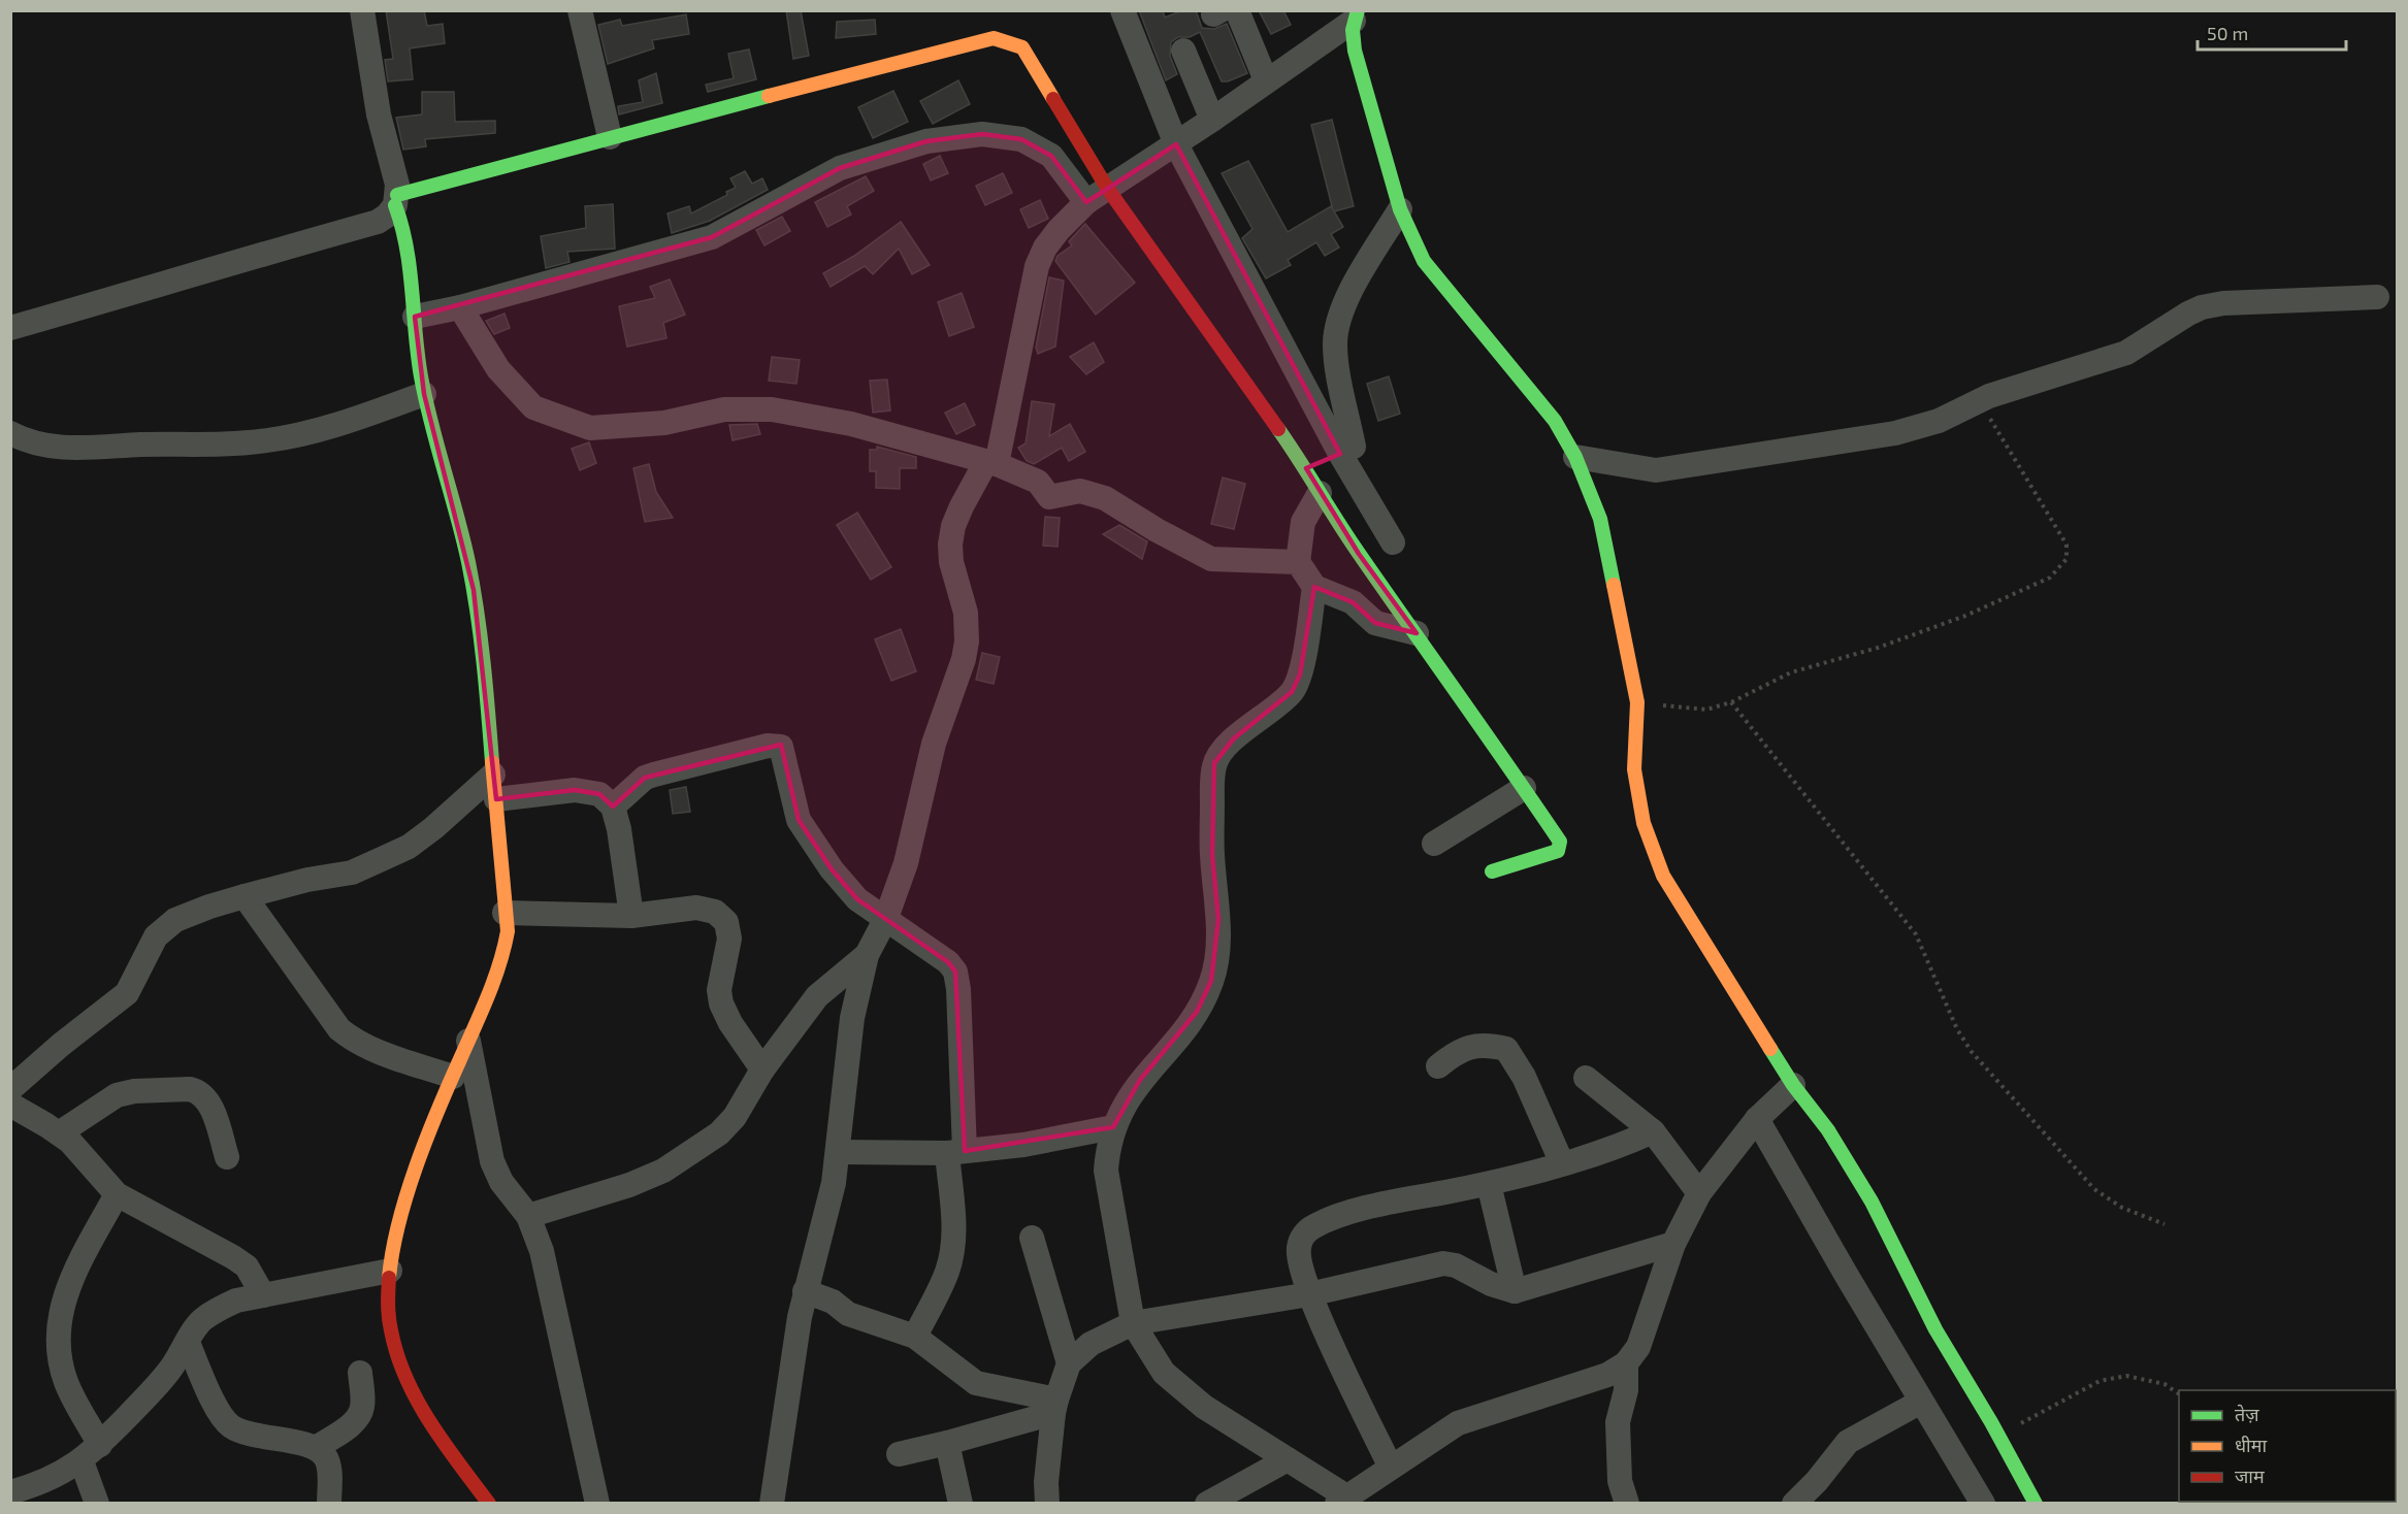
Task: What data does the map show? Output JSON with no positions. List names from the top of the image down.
{
  "legend": ["तेज़", "धीमा", "जाम"],
  "scale_bar": "50 m"
}
